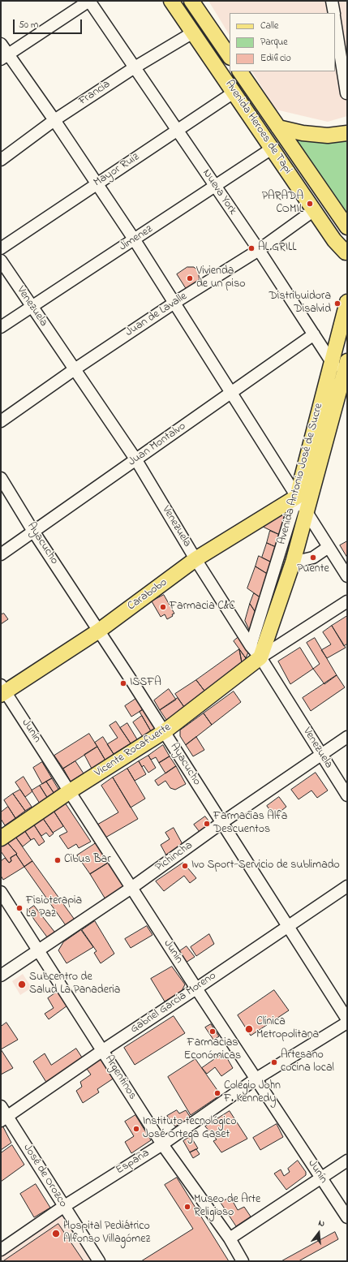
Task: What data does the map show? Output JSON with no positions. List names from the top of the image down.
{
  "streets": {
    "main road": [
      "Avenida Heroes de Tapi",
      "Avenida Antonio José de Sucre",
      "Carabobo",
      "Vicente Rocafuerte"
    ],
    "street": [
      "Francia",
      "Mayor Ruiz",
      "Nueva York",
      "Jimenez",
      "Venezuela",
      "Juan de Lavalle",
      "Juan Montalvo",
      "Ayacucho",
      "Junín",
      "Pichincha",
      "Gabriel García Moreno",
      "Argentinos",
      "España",
      "José de Orozco"
    ]
  },
  "crossings": [
    ["Francia", "Avenida Heroes de Tapi"],
    ["Francia", "Nueva York"],
    ["Avenida Heroes de Tapi", "Mayor Ruiz"],
    ["Avenida Heroes de Tapi", "Jimenez"],
    ["Avenida Heroes de Tapi", "Juan de Lavalle"],
    ["Mayor Ruiz", "Nueva York"],
    ["Nueva York", "Jimenez"],
    ["Nueva York", "Juan de Lavalle"],
    ["Nueva York", "Juan Montalvo"],
    ["Nueva York", "Avenida Antonio José de Sucre"],
    ["Jimenez", "Venezuela"],
    ["Venezuela", "Juan de Lavalle"],
    ["Venezuela", "Juan Montalvo"],
    ["Venezuela", "Avenida Antonio José de Sucre"],
    ["Venezuela", "Carabobo"],
    ["Venezuela", "Vicente Rocafuerte"],
    ["Venezuela", "Pichincha"],
    ["Juan Montalvo", "Ayacucho"],
    ["Avenida Antonio José de Sucre", "Carabobo"],
    ["Avenida Antonio José de Sucre", "Vicente Rocafuerte"],
    ["Ayacucho", "Carabobo"],
    ["Ayacucho", "Vicente Rocafuerte"],
    ["Ayacucho", "Pichincha"],
    ["Ayacucho", "Gabriel García Moreno"],
    ["Carabobo", "Junín"],
    ["Junín", "Vicente Rocafuerte"],
    ["Junín", "Pichincha"],
    ["Junín", "Gabriel García Moreno"],
    ["Junín", "España"],
    ["Pichincha", "Argentinos"],
    ["Gabriel García Moreno", "Argentinos"],
    ["Gabriel García Moreno", "José de Orozco"],
    ["Argentinos", "España"],
    ["España", "José de Orozco"]
  ],
  "places": [
    "PARADA COMIL",
    "AL GRILL",
    "Vivienda de un piso",
    "Distribuidora Disalvid",
    "Puente",
    "Farmacia C&C",
    "ISSFA",
    "Farmacias Alfa Descuentos",
    "Cibus Bar",
    "Ivo Sport-Servicio de sublimado",
    "Fisioterapia La Paz",
    "Subcentro de Salud La Panaderia",
    "Clínica Metropolitana",
    "Farmacias Económicas",
    "Artesano cocina local",
    "Colegio John F. Kennedy",
    "Instituto tecnológico José Ortega Gaset",
    "Museo de Arte Religioso",
    "Hospital Pediátrico Alfonso Villagómez"
  ],
  "legend": ["Calle", "Parque", "Edificio"],
  "scale_bar": "50 m",
  "north": "top"
}
